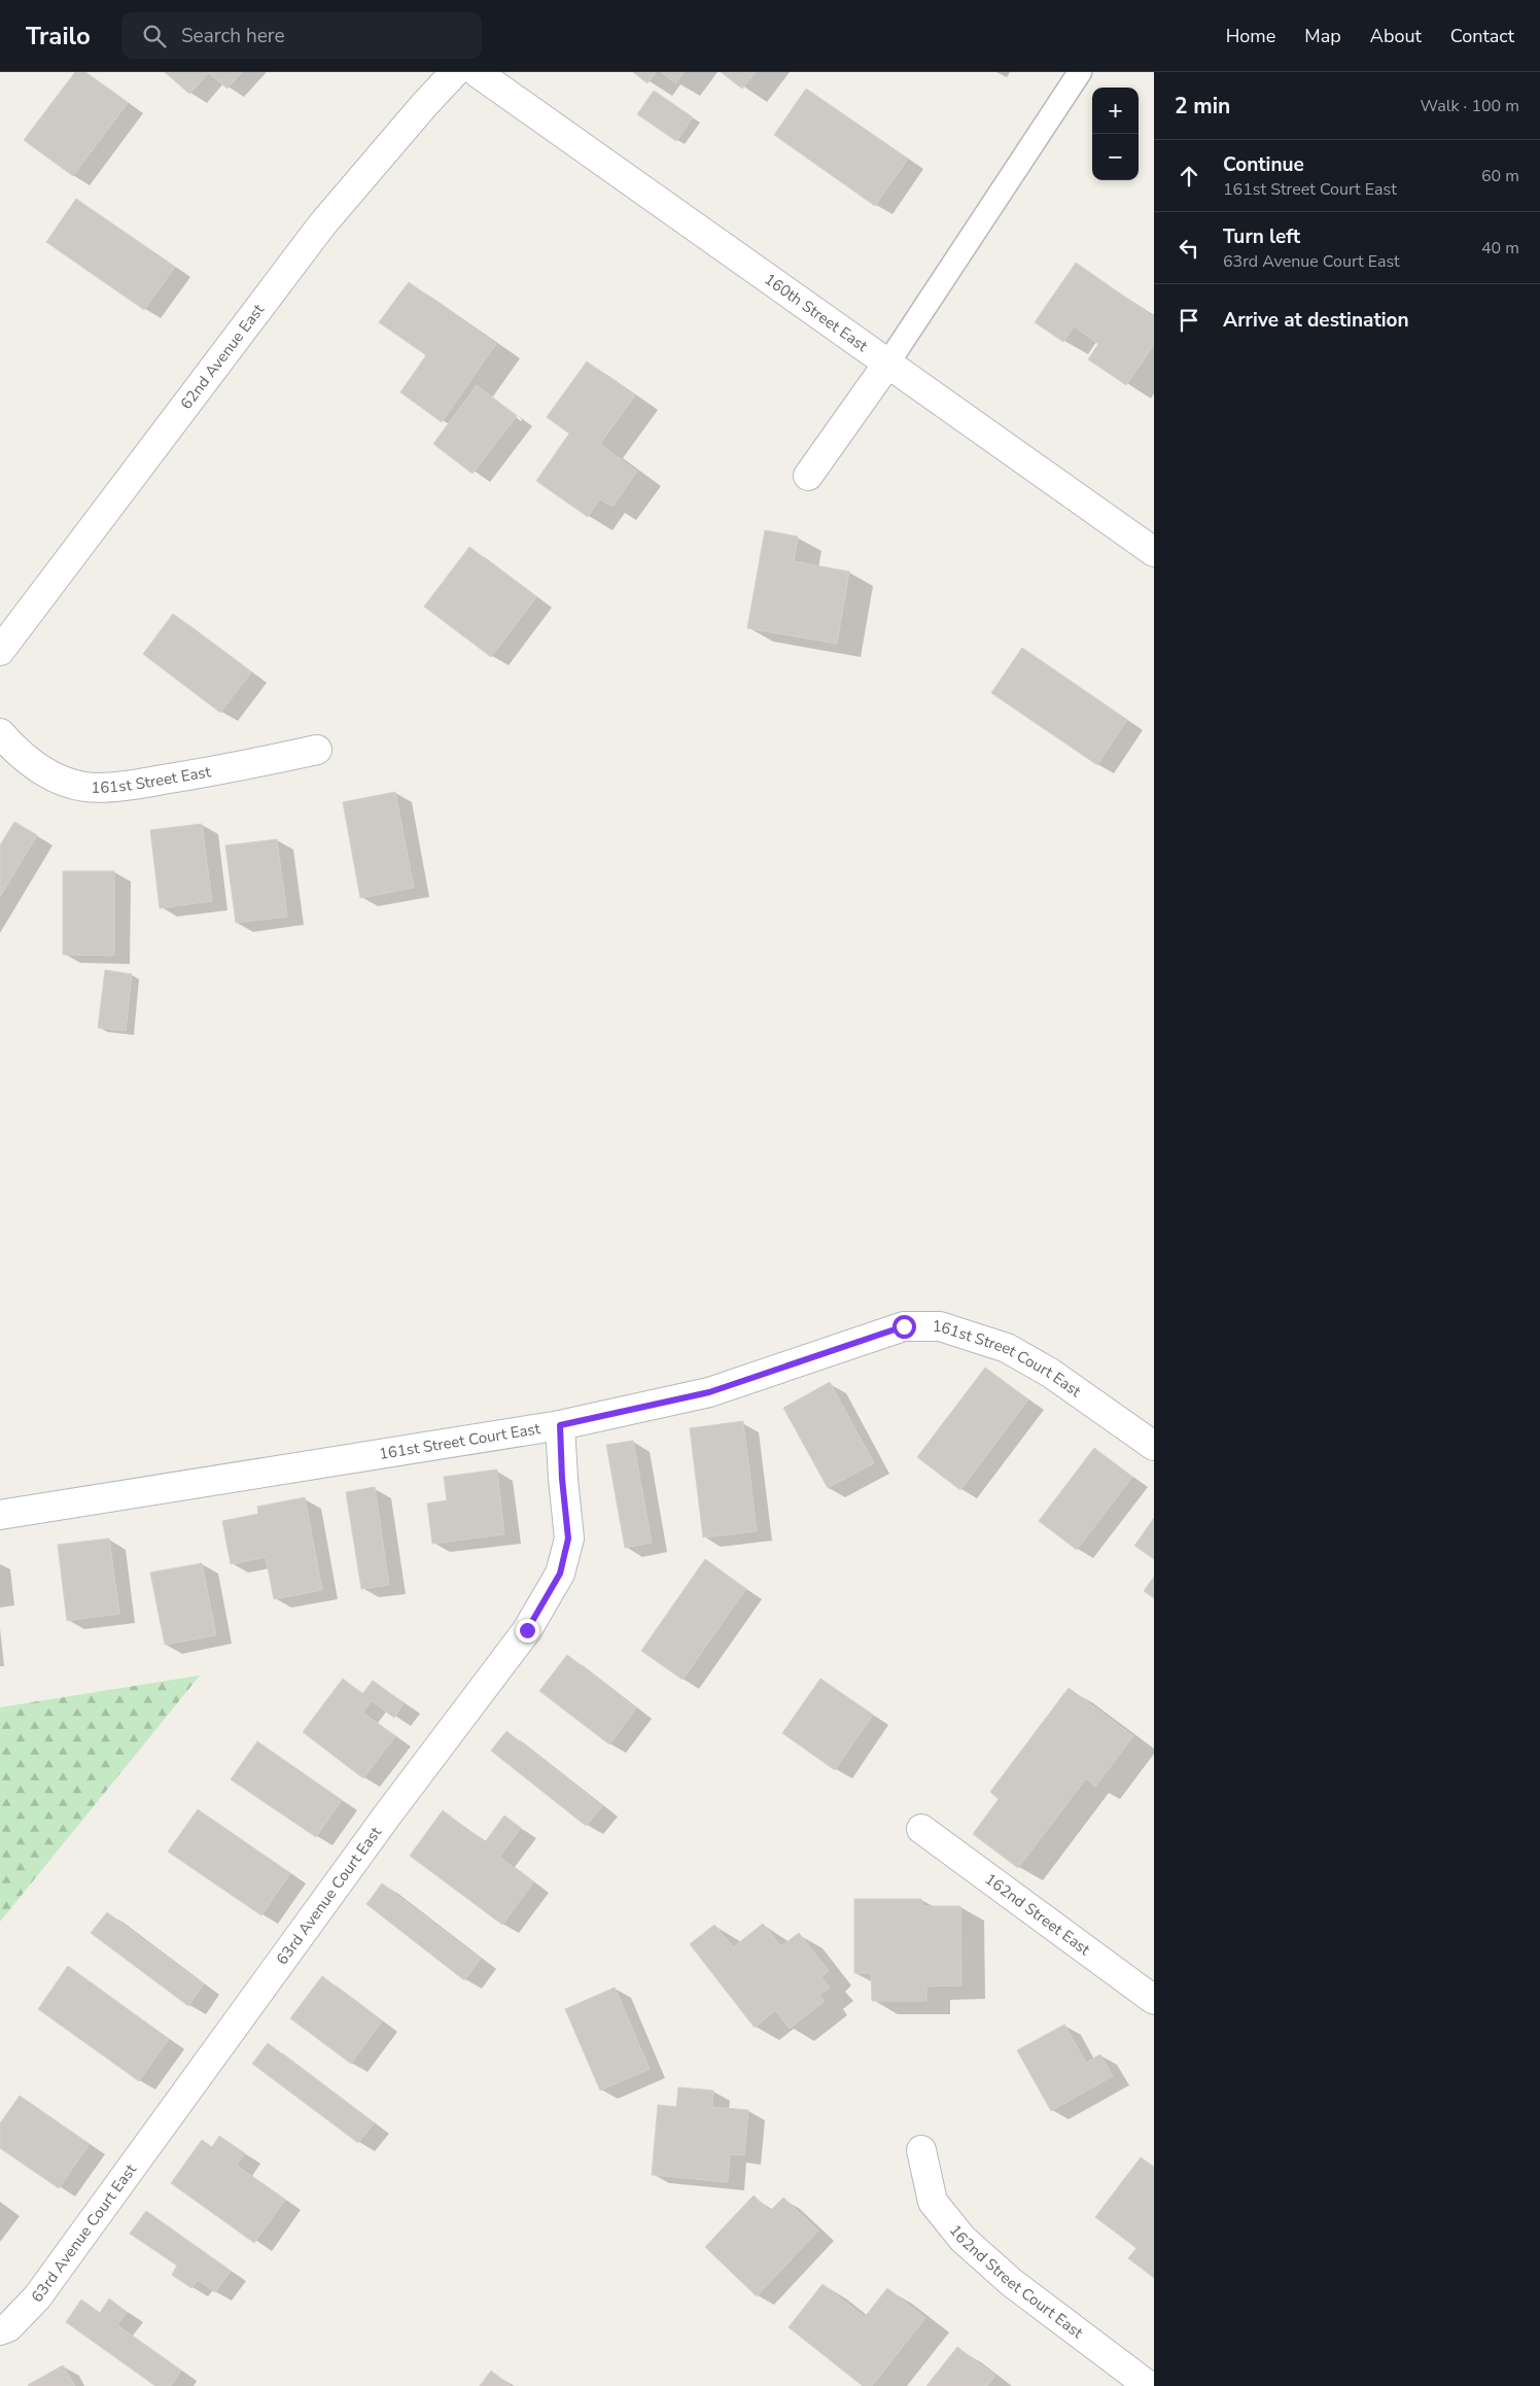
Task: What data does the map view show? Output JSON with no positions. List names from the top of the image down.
{
  "streets": {
    "street": [
      "160th Street East",
      "62nd Avenue East",
      "161st Street East",
      "161st Street Court East",
      "63rd Avenue Court East",
      "162nd Street East",
      "162nd Street Court East"
    ]
  },
  "crossings": [
    ["161st Street Court East", "63rd Avenue Court East"]
  ],
  "page": {
    "header": "Trailo",
    "search": "Search here",
    "nav": [
      "Home",
      "Map",
      "About",
      "Contact"
    ],
    "heading": ["2 min", "Walk · 100 m"],
    "map_buttons": ["+", "−"],
    "list": [
      ["Continue", "161st Street Court East", "60 m"],
      ["Turn left", "63rd Avenue Court East", "40 m"],
      "Arrive at destination"
    ]
  }
}
